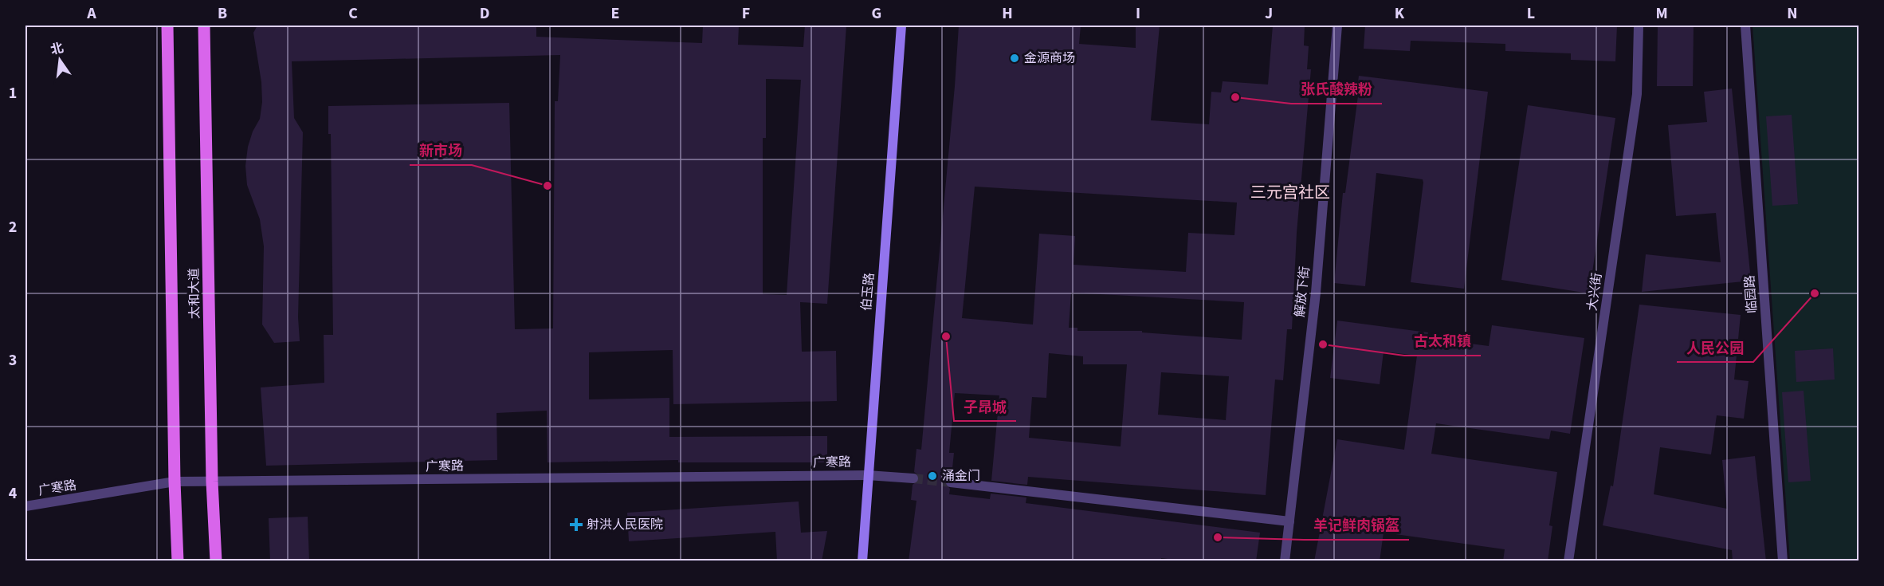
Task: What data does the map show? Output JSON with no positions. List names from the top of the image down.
{
  "streets": {
    "main road": ["伯玉路", "太和大道"],
    "street": [
      "解放下街",
      "大兴街",
      "临园路",
      "广寒路"
    ]
  },
  "crossings": [
    ["伯玉路", "广寒路"],
    ["太和大道", "广寒路"]
  ],
  "districts": ["三元宫社区"],
  "places": {
    "other": [
      "金源商场",
      "张氏酸辣粉",
      "新市场",
      "人民公园",
      "子昂城",
      "古太和镇",
      "涌金门",
      "羊记鲜肉锅盔"
    ],
    "health": ["射洪人民医院"]
  },
  "north": "top",
  "grid": {
    "columns": [
      "A",
      "B",
      "C",
      "D",
      "E",
      "F",
      "G",
      "H",
      "I",
      "J",
      "K",
      "L",
      "M",
      "N"
    ],
    "rows": [
      "1",
      "2",
      "3",
      "4"
    ]
  }
}
